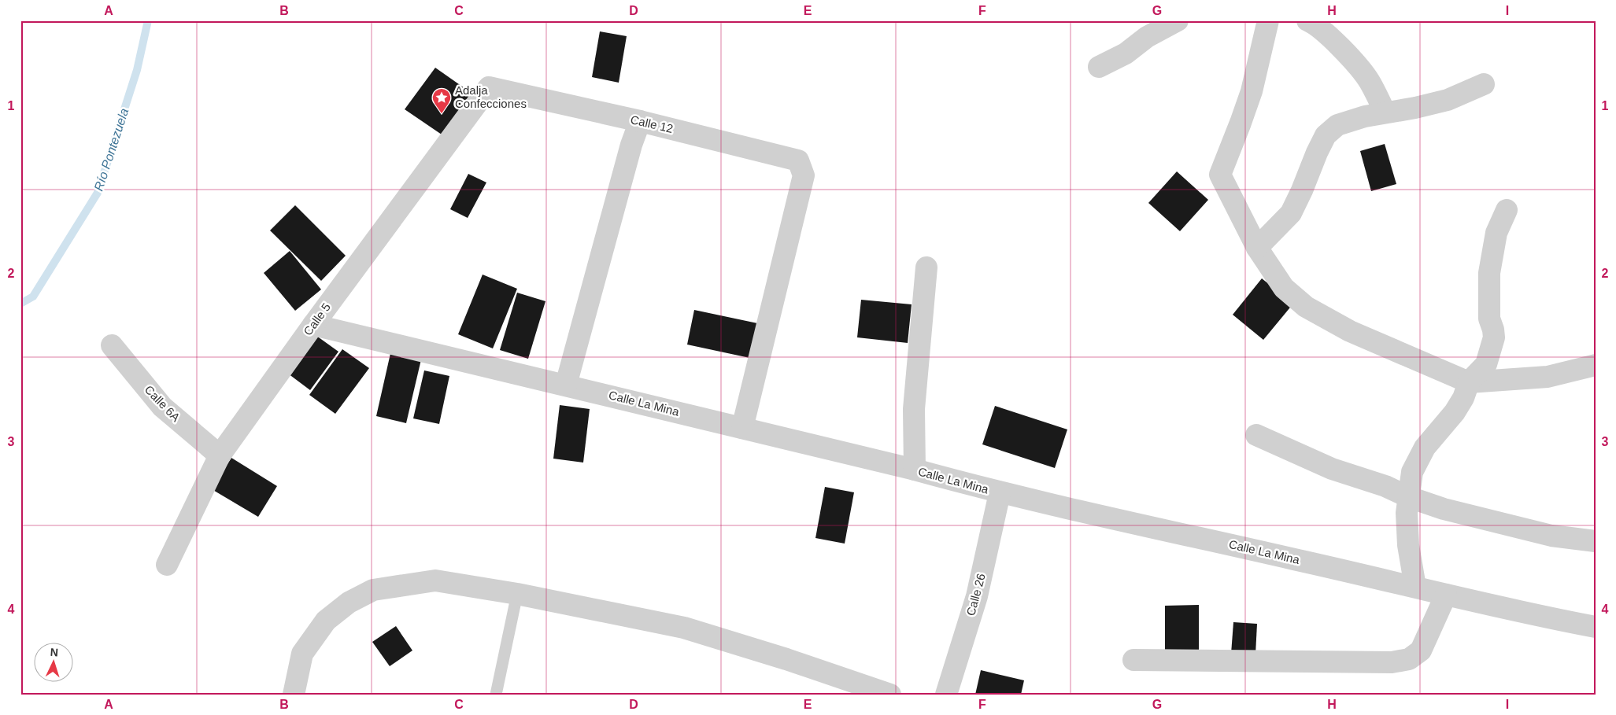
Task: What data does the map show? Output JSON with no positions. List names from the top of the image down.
{
  "streets": {
    "street": [
      "Calle 12",
      "Calle 5",
      "Calle 6A",
      "Calle La Mina",
      "Calle 26"
    ]
  },
  "crossings": [
    ["Calle 12", "Calle 5"],
    ["Calle 12", "Calle La Mina"],
    ["Calle 5", "Calle 6A"],
    ["Calle 5", "Calle La Mina"],
    ["Calle La Mina", "Calle 26"]
  ],
  "water": ["Río Pontezuela"],
  "places": {
    "place": ["Adalja Confecciones"]
  },
  "north": "top",
  "grid": {
    "columns": [
      "A",
      "B",
      "C",
      "D",
      "E",
      "F",
      "G",
      "H",
      "I"
    ],
    "rows": [
      "1",
      "2",
      "3",
      "4"
    ]
  }
}
